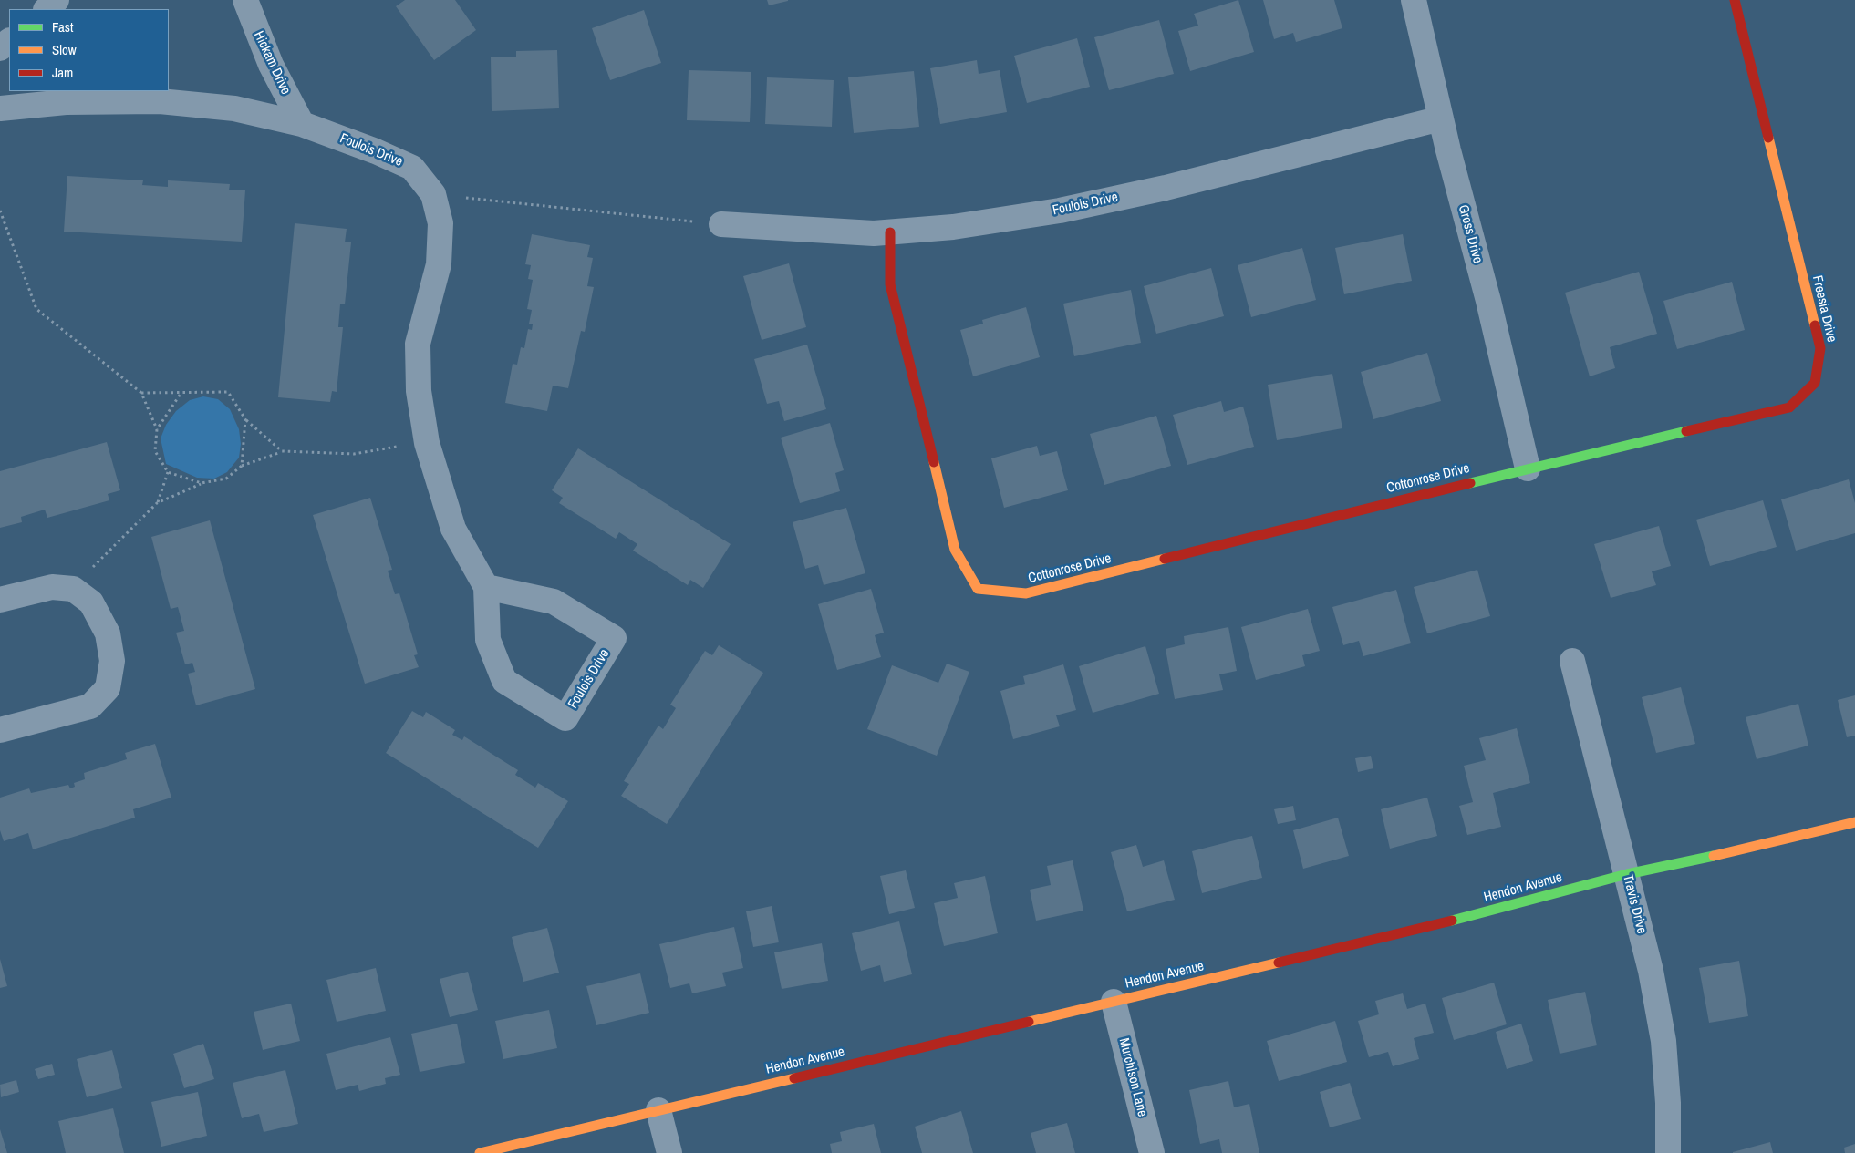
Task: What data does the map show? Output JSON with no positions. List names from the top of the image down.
{
  "streets": {
    "street": [
      "Hickam Drive",
      "Foulois Drive",
      "Gross Drive",
      "Freesia Drive",
      "Cottonrose Drive",
      "Hendon Avenue",
      "Travis Drive",
      "Murchison Lane"
    ]
  },
  "crossings": [
    ["Hickam Drive", "Foulois Drive"],
    ["Foulois Drive", "Gross Drive"],
    ["Foulois Drive", "Cottonrose Drive"],
    ["Gross Drive", "Freesia Drive"],
    ["Gross Drive", "Cottonrose Drive"],
    ["Freesia Drive", "Cottonrose Drive"],
    ["Hendon Avenue", "Travis Drive"],
    ["Hendon Avenue", "Murchison Lane"]
  ],
  "legend": ["Fast", "Slow", "Jam"]
}
